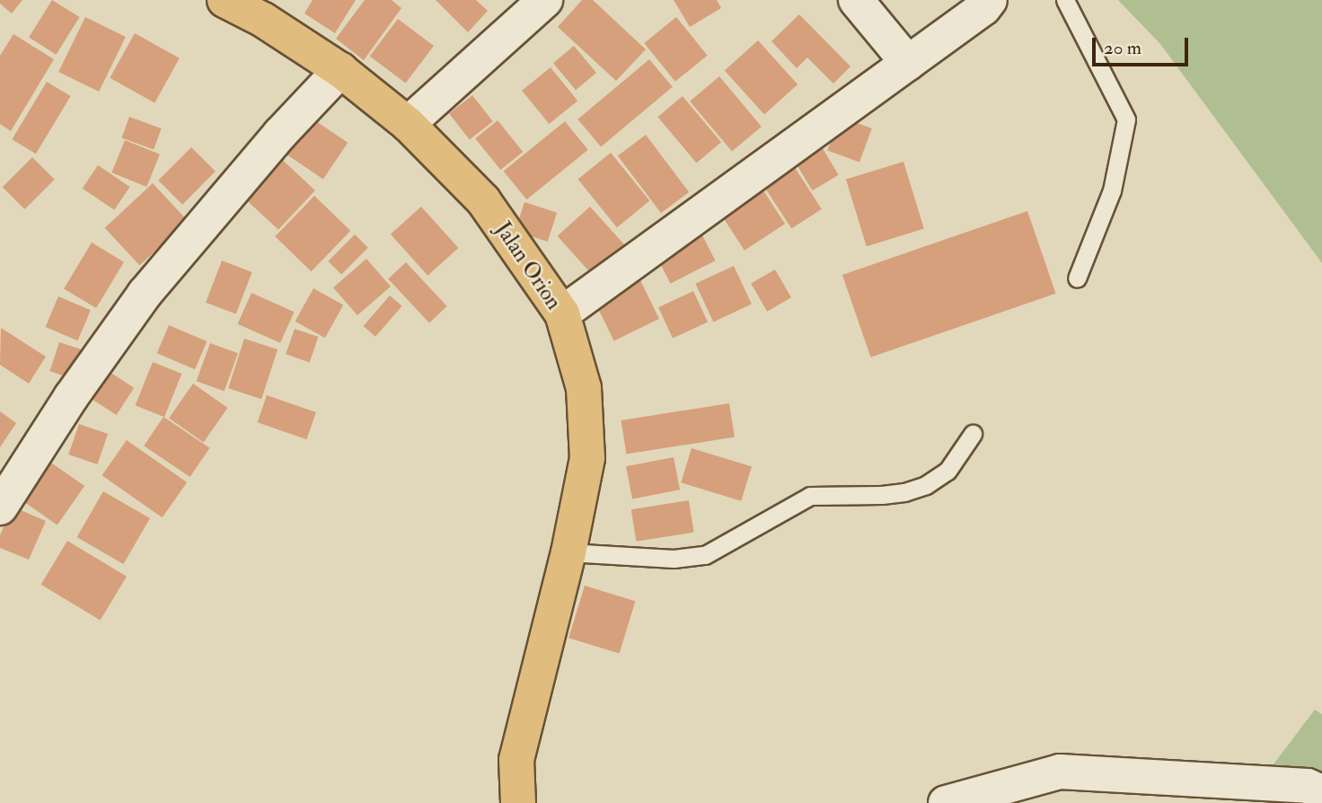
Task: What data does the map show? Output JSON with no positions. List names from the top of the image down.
{
  "streets": {
    "highway": ["Jalan Orion"]
  },
  "scale_bar": "20 m"
}
